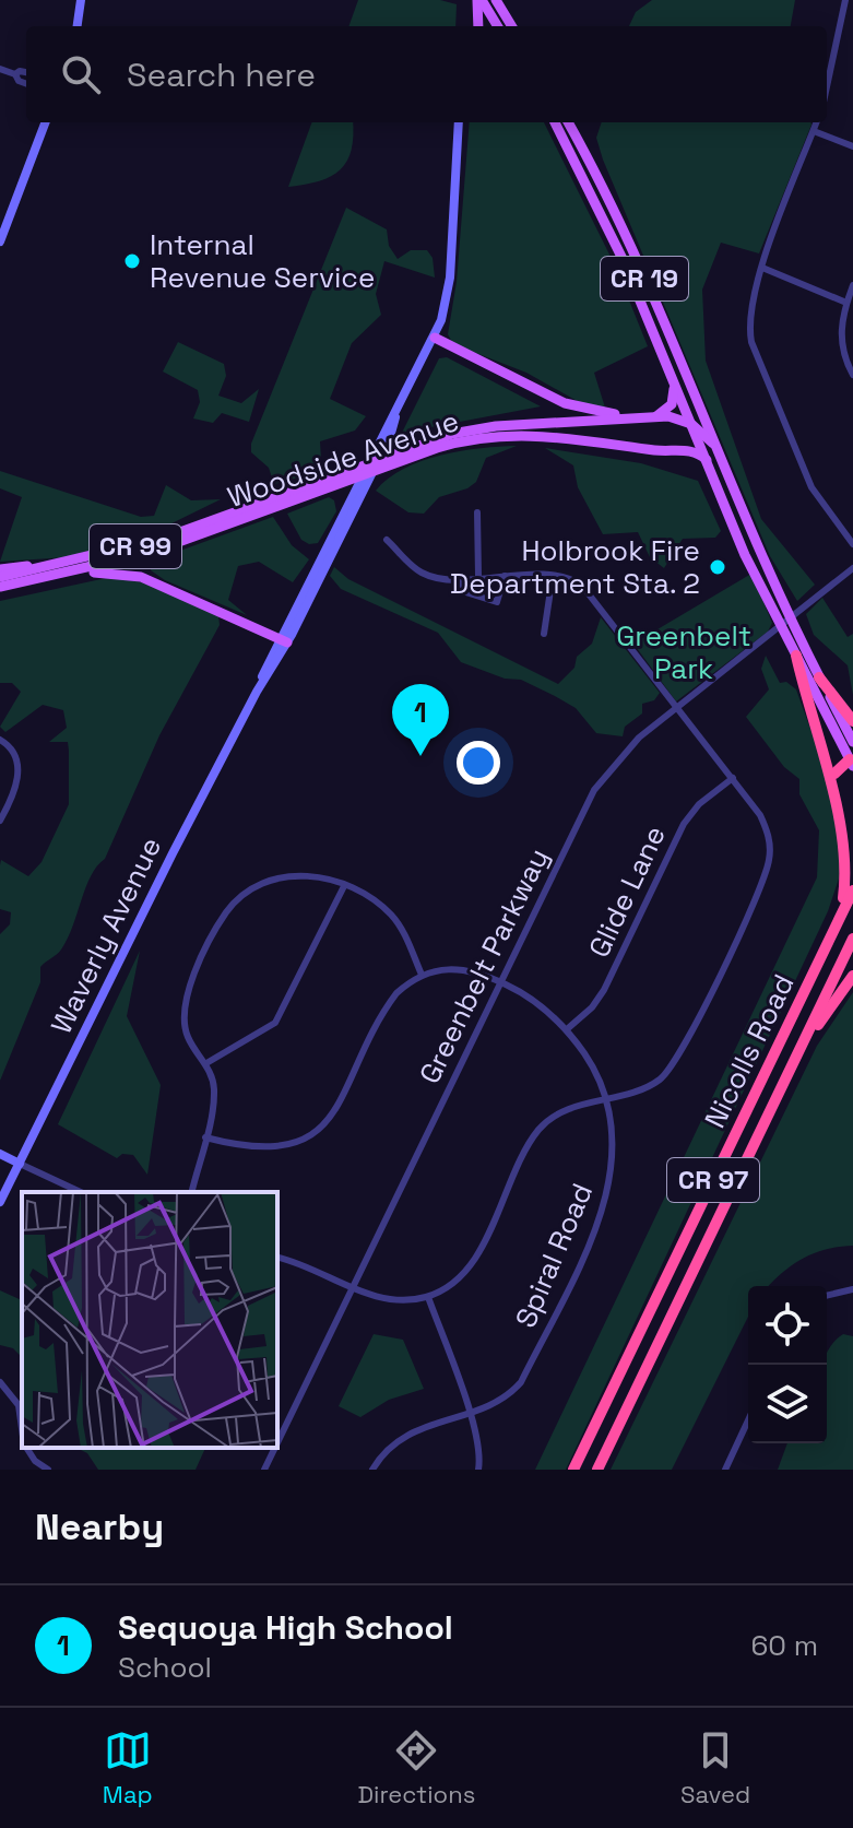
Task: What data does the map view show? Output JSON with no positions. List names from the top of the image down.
{
  "streets": {
    "highway": ["Nicolls Road", "CR 97"],
    "main road": ["CR 19", "Woodside Avenue", "CR 99"],
    "street": [
      "Glide Lane",
      "Waverly Avenue",
      "Greenbelt Parkway",
      "Spiral Road"
    ]
  },
  "crossings": [
    ["CR 19", "Woodside Avenue"],
    ["CR 19", "CR 99"],
    ["CR 19", "Greenbelt Parkway"],
    ["Woodside Avenue", "CR 99"],
    ["Glide Lane", "Spiral Road"],
    ["Greenbelt Parkway", "Spiral Road"]
  ],
  "parks": ["Greenbelt Park"],
  "places": ["Internal Revenue Service", "Holbrook Fire Department Sta. 2"],
  "page": {
    "search": "Search here",
    "pins": "1",
    "heading": "Nearby",
    "list": [
      {
        "mark": "1",
        "name": "Sequoya High School",
        "note": "School",
        "value": "60 m"
      }
    ],
    "nav": ["Map", "Directions", "Saved"]
  }
}
